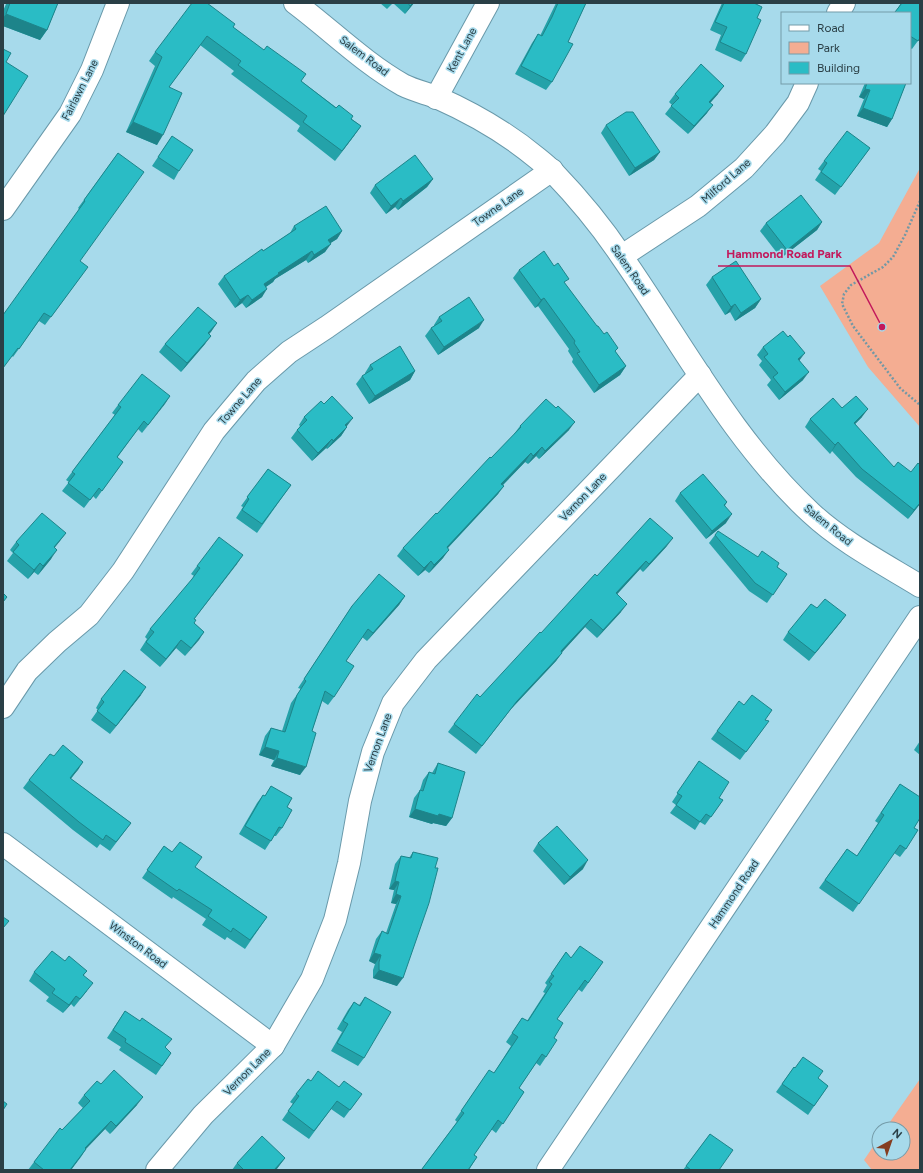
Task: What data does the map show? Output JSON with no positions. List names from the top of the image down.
{
  "streets": {
    "street": [
      "Kent Lane",
      "Salem Road",
      "Fairlawn Lane",
      "Milford Lane",
      "Towne Lane",
      "Vernon Lane",
      "Hammond Road",
      "Winston Road"
    ]
  },
  "crossings": [
    ["Kent Lane", "Salem Road"],
    ["Salem Road", "Milford Lane"],
    ["Salem Road", "Towne Lane"],
    ["Salem Road", "Vernon Lane"],
    ["Vernon Lane", "Winston Road"]
  ],
  "places": ["Hammond Road Park"],
  "legend": ["Road", "Park", "Building"],
  "north": "top right"
}
